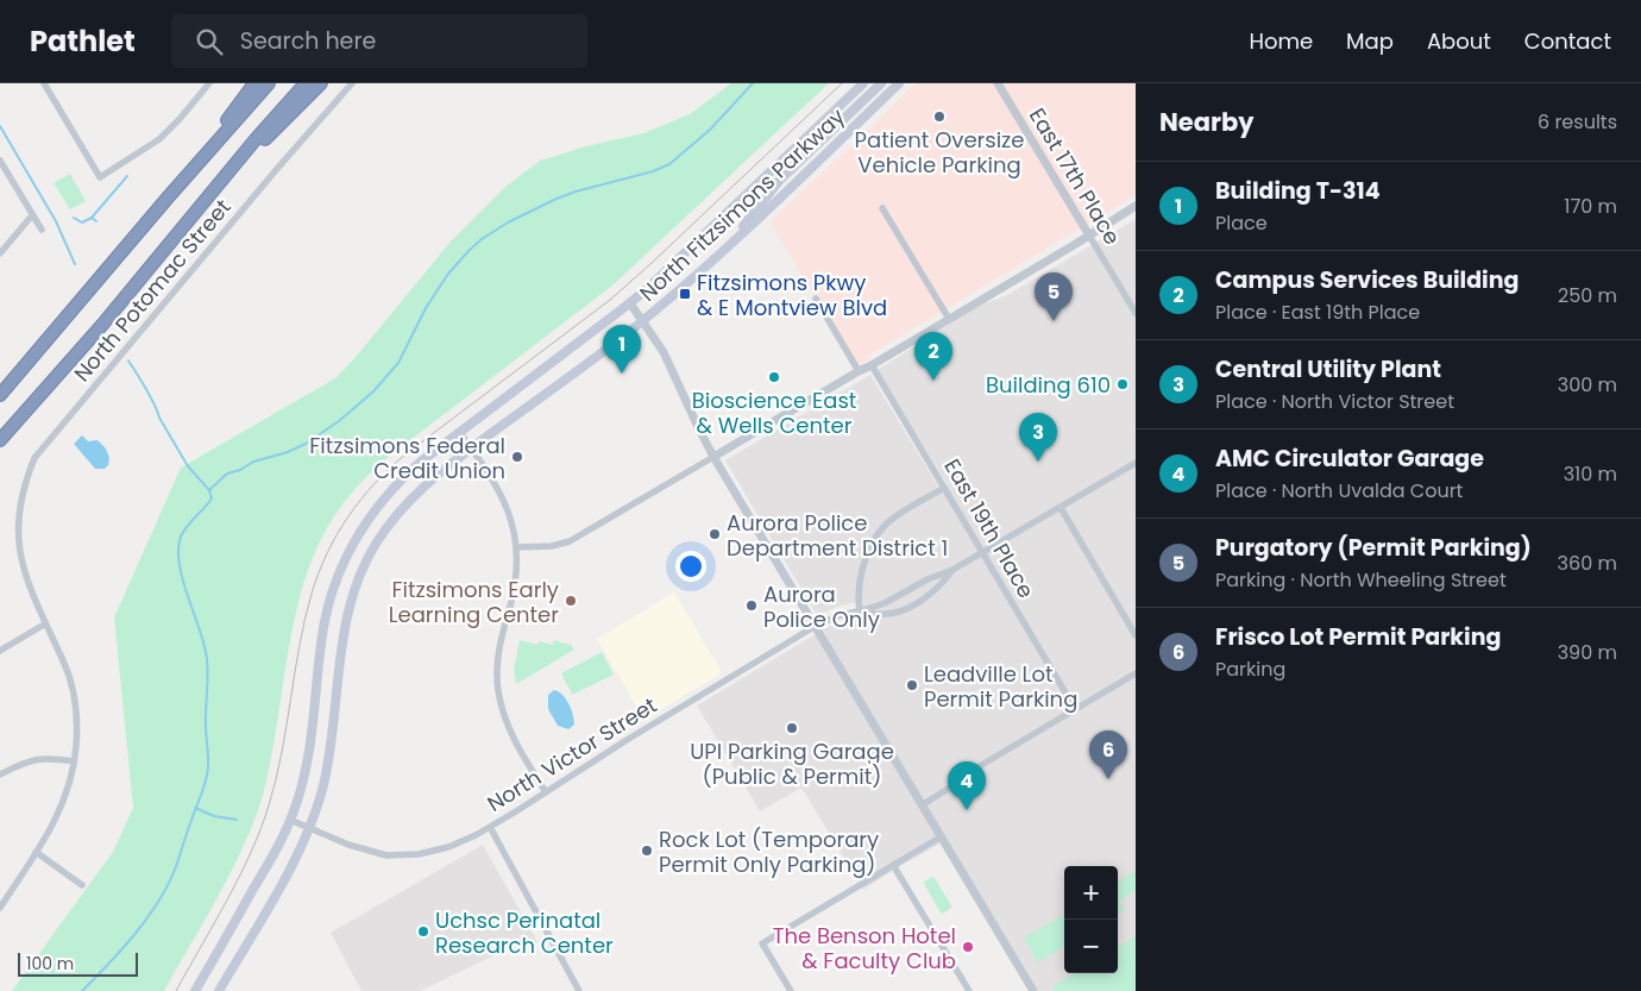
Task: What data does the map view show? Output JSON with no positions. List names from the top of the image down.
{
  "streets": {
    "main road": ["North Fitzsimons Parkway"],
    "street": [
      "East 17th Place",
      "North Potomac Street",
      "East 19th Place",
      "North Victor Street"
    ]
  },
  "crossings": [
    ["North Fitzsimons Parkway", "North Victor Street"],
    ["East 19th Place", "North Victor Street"]
  ],
  "places": {
    "other": [
      "Patient Oversize Vehicle Parking",
      "Bioscience East & Wells Center",
      "Building 610",
      "Fitzsimons Federal Credit Union",
      "Aurora Police Department District 1",
      "Fitzsimons Early Learning Center",
      "Aurora Police Only",
      "Leadville Lot Permit Parking",
      "UPI Parking Garage (Public & Permit)",
      "Rock Lot (Temporary Permit Only Parking)",
      "Uchsc Perinatal Research Center",
      "The Benson Hotel & Faculty Club"
    ],
    "transit": ["Fitzsimons Pkwy & E Montview Blvd"]
  },
  "scale_bar": "100 m",
  "page": {
    "header": "Pathlet",
    "search": "Search here",
    "nav": [
      "Home",
      "Map",
      "About",
      "Contact"
    ],
    "heading": ["Nearby", "6 results"],
    "list": [
      {
        "mark": "1",
        "name": "Building T-314",
        "note": "Place",
        "value": "170 m"
      },
      {
        "mark": "2",
        "name": "Campus Services Building",
        "note": "Place · East 19th Place",
        "value": "250 m"
      },
      {
        "mark": "3",
        "name": "Central Utility Plant",
        "note": "Place · North Victor Street",
        "value": "300 m"
      },
      {
        "mark": "4",
        "name": "AMC Circulator Garage",
        "note": "Place · North Uvalda Court",
        "value": "310 m"
      },
      {
        "mark": "5",
        "name": "Purgatory (Permit Parking)",
        "note": "Parking · North Wheeling Street",
        "value": "360 m"
      },
      {
        "mark": "6",
        "name": "Frisco Lot Permit Parking",
        "note": "Parking",
        "value": "390 m"
      }
    ],
    "pins": [
      "5",
      "1",
      "2",
      "3",
      "6",
      "4"
    ],
    "map_buttons": ["+", "−"],
    "scale": "100 m"
  }
}
